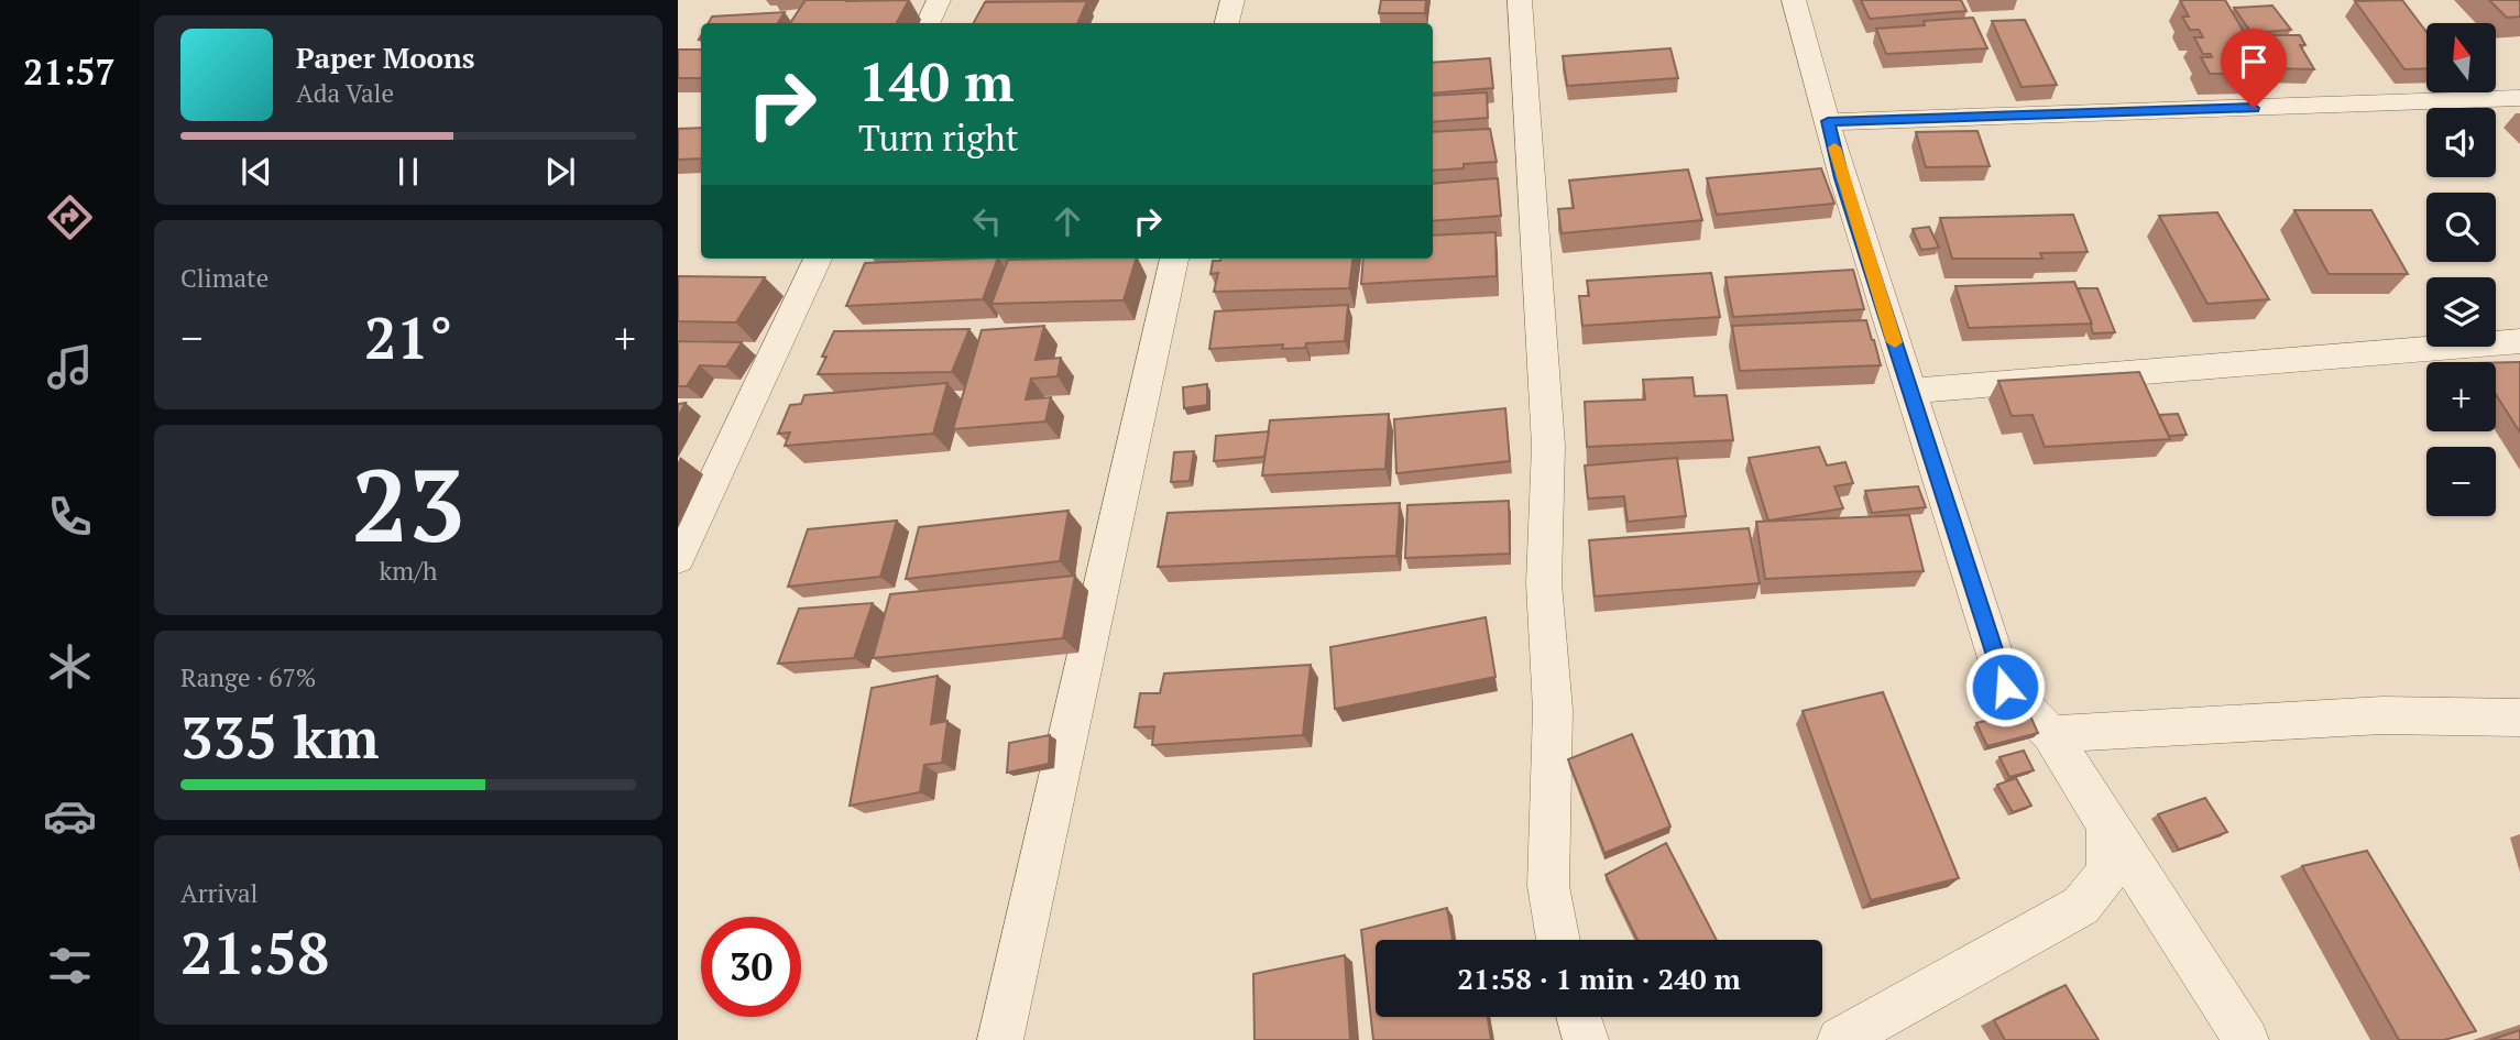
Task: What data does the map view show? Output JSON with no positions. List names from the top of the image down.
{
  "north": "top",
  "page": {
    "tabs": "21:57",
    "map_buttons": ["+", "−"],
    "turn": ["140 m", "Turn right"],
    "song": ["Paper Moons", "Ada Vale"],
    "tile": [
      "Climate",
      ["23", "km/h"],
      ["Range · 67%", "335 km"],
      ["Arrival", "21:58"]
    ],
    "heat": ["−", "21°", "+"],
    "limit": "30",
    "trip": "21:58 · 1 min · 240 m"
  }
}
